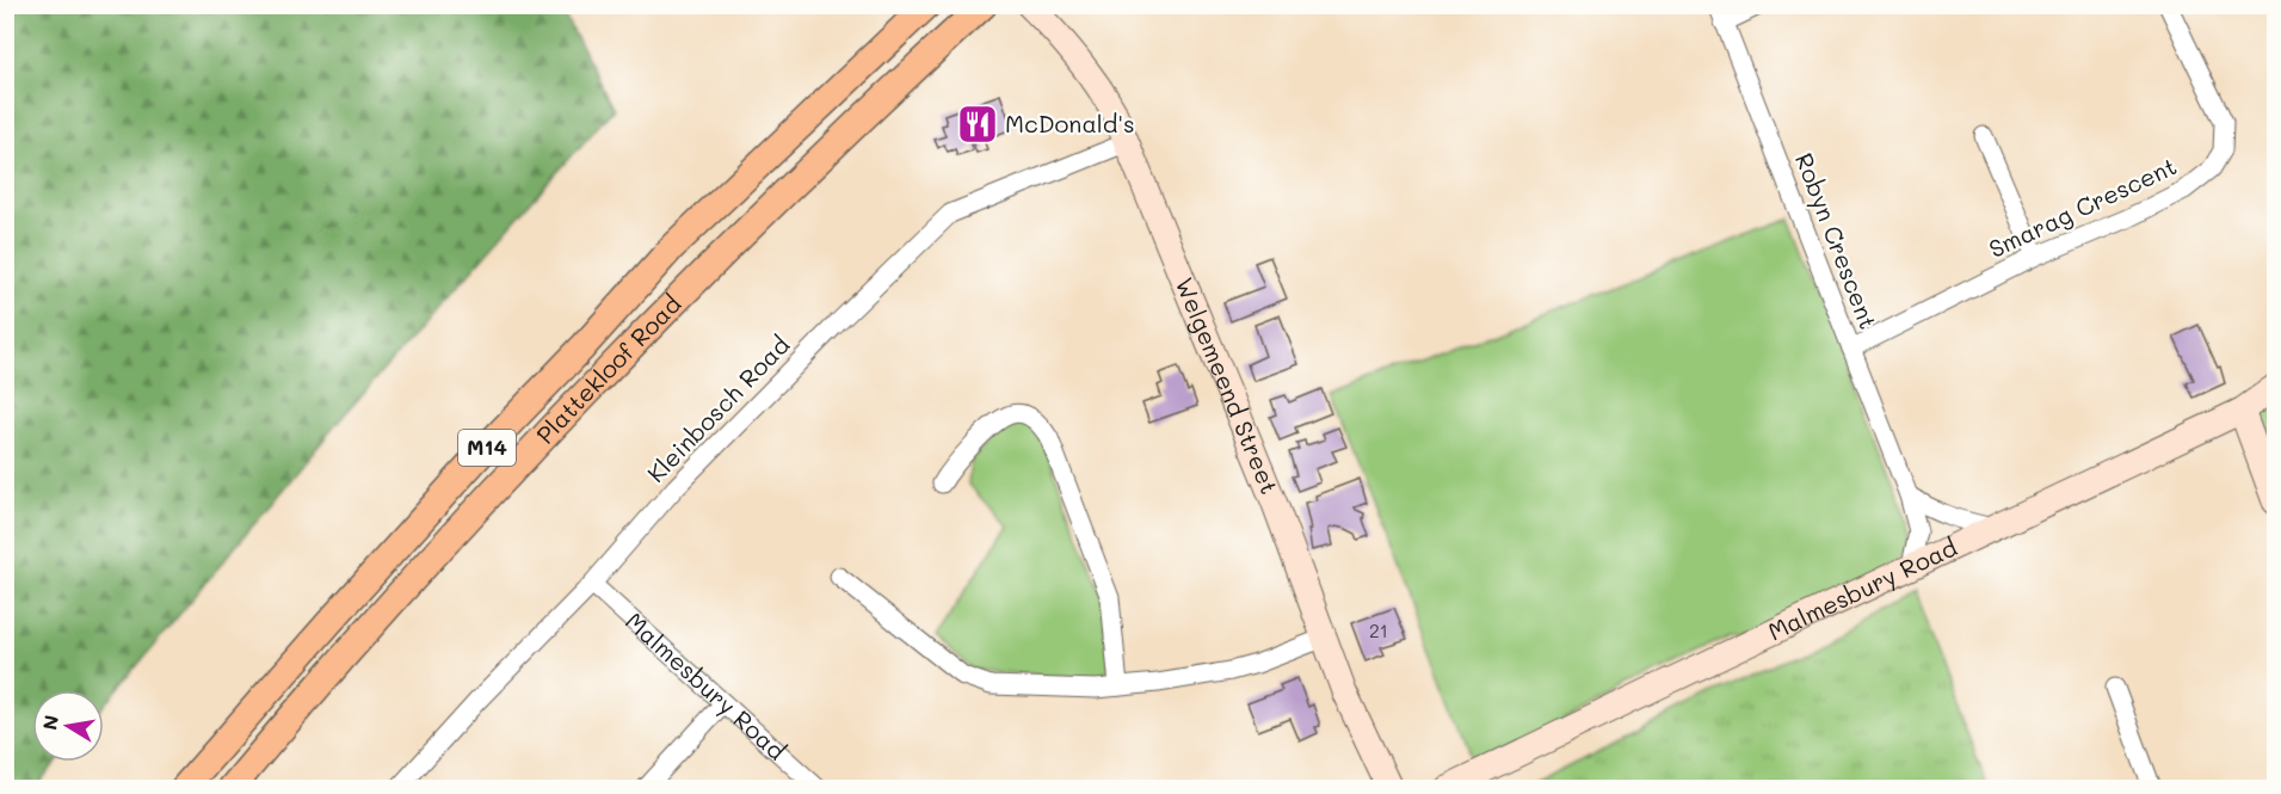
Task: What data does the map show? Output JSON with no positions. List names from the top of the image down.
{
  "streets": {
    "main road": ["Plattekloof Road", "M14"],
    "street": [
      "Smarag Crescent",
      "Robyn Crescent",
      "Welgemeend Street",
      "Kleinbosch Road",
      "Malmesbury Road"
    ]
  },
  "crossings": [
    ["Smarag Crescent", "Robyn Crescent"],
    ["Robyn Crescent", "Malmesbury Road"],
    ["Welgemeend Street", "Kleinbosch Road"],
    ["Kleinbosch Road", "Malmesbury Road"]
  ],
  "places": {
    "restaurant": ["McDonald's"]
  },
  "house_numbers": ["21"],
  "north": "left"
}
